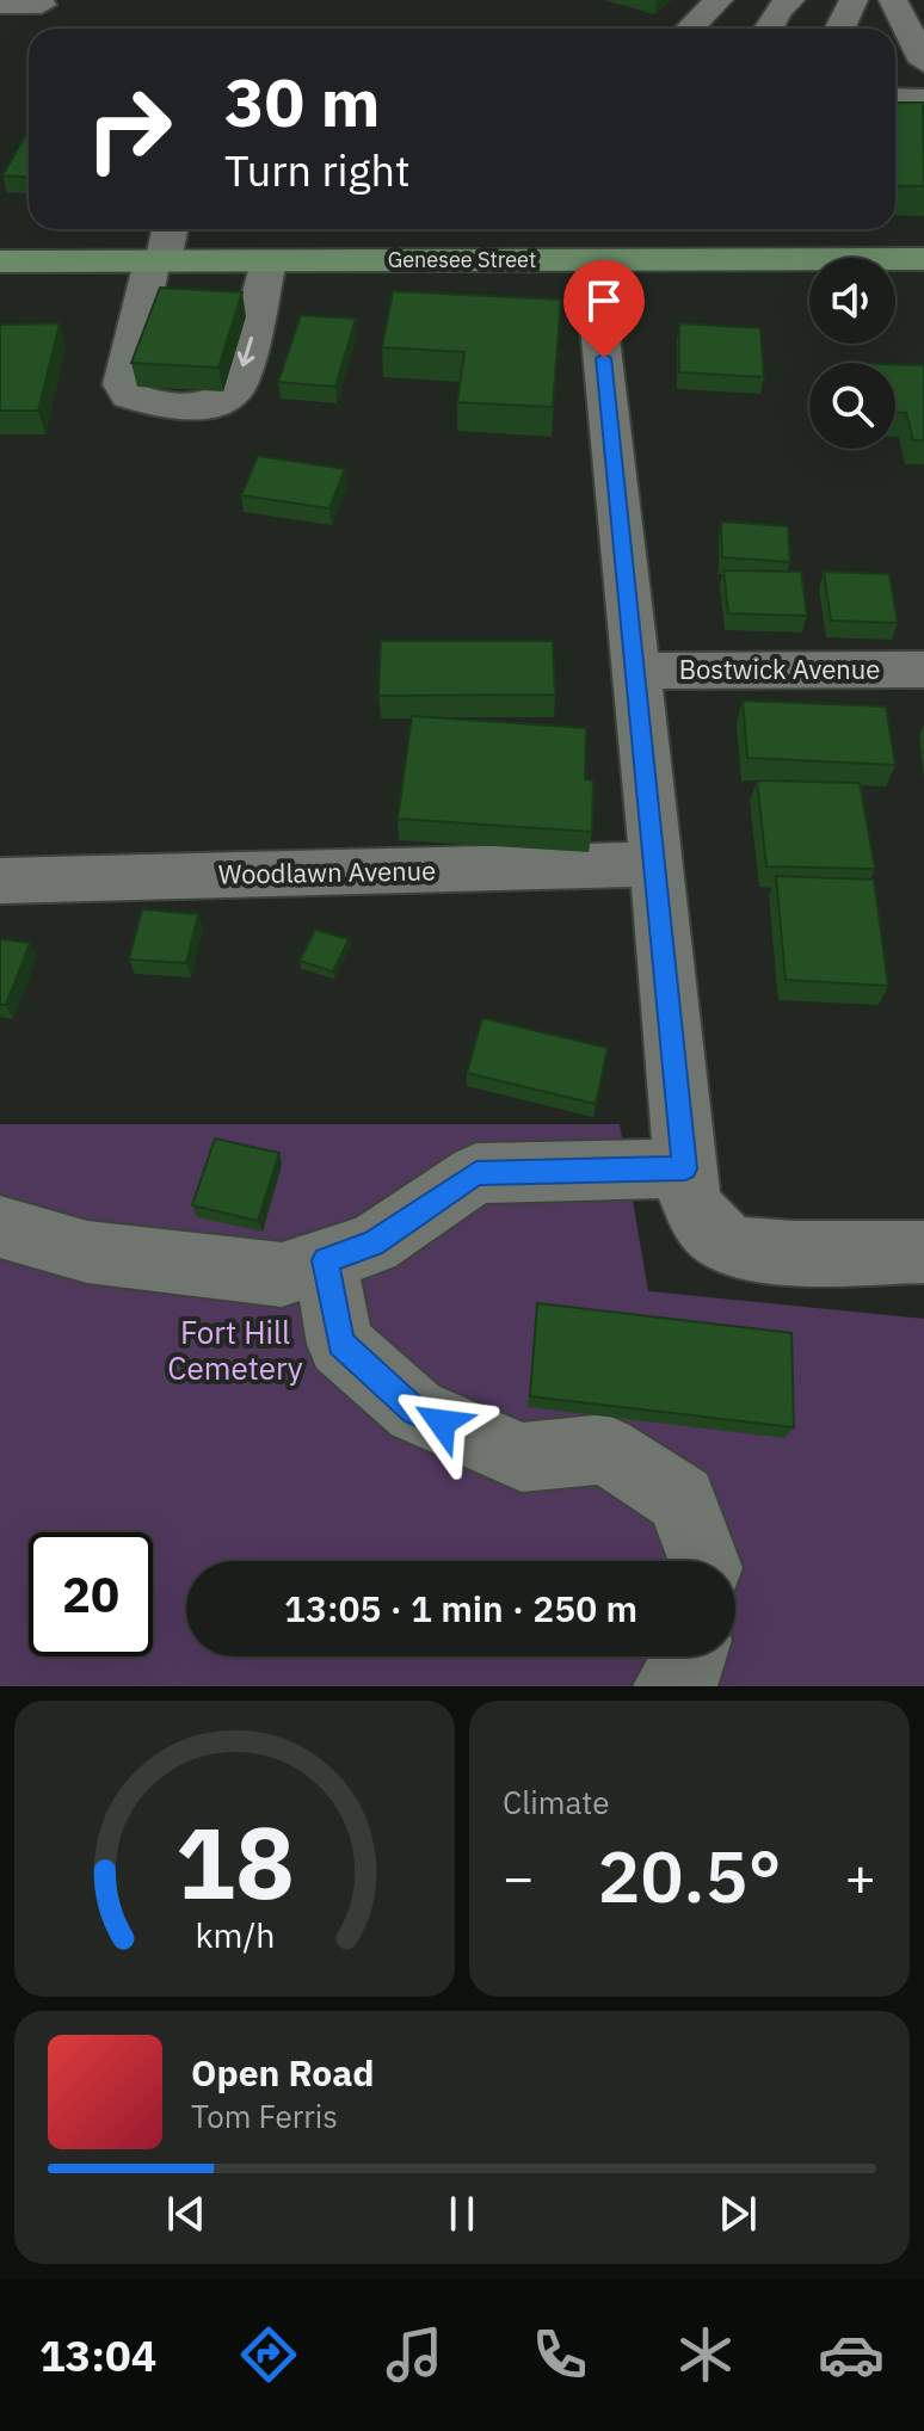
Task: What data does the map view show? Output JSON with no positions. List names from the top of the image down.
{
  "streets": {
    "main road": ["Genesee Street"],
    "street": ["Bostwick Avenue", "Woodlawn Avenue"]
  },
  "parks": ["Fort Hill Cemetery"],
  "page": {
    "turn": ["30 m", "Turn right"],
    "limit": "20",
    "trip": "13:05 · 1 min · 250 m",
    "tile": "Climate",
    "heat": ["−", "20.5°", "+"],
    "song": ["Open Road", "Tom Ferris"],
    "tabs": "13:04",
    "gauge": ["18", "km/h"]
  }
}
